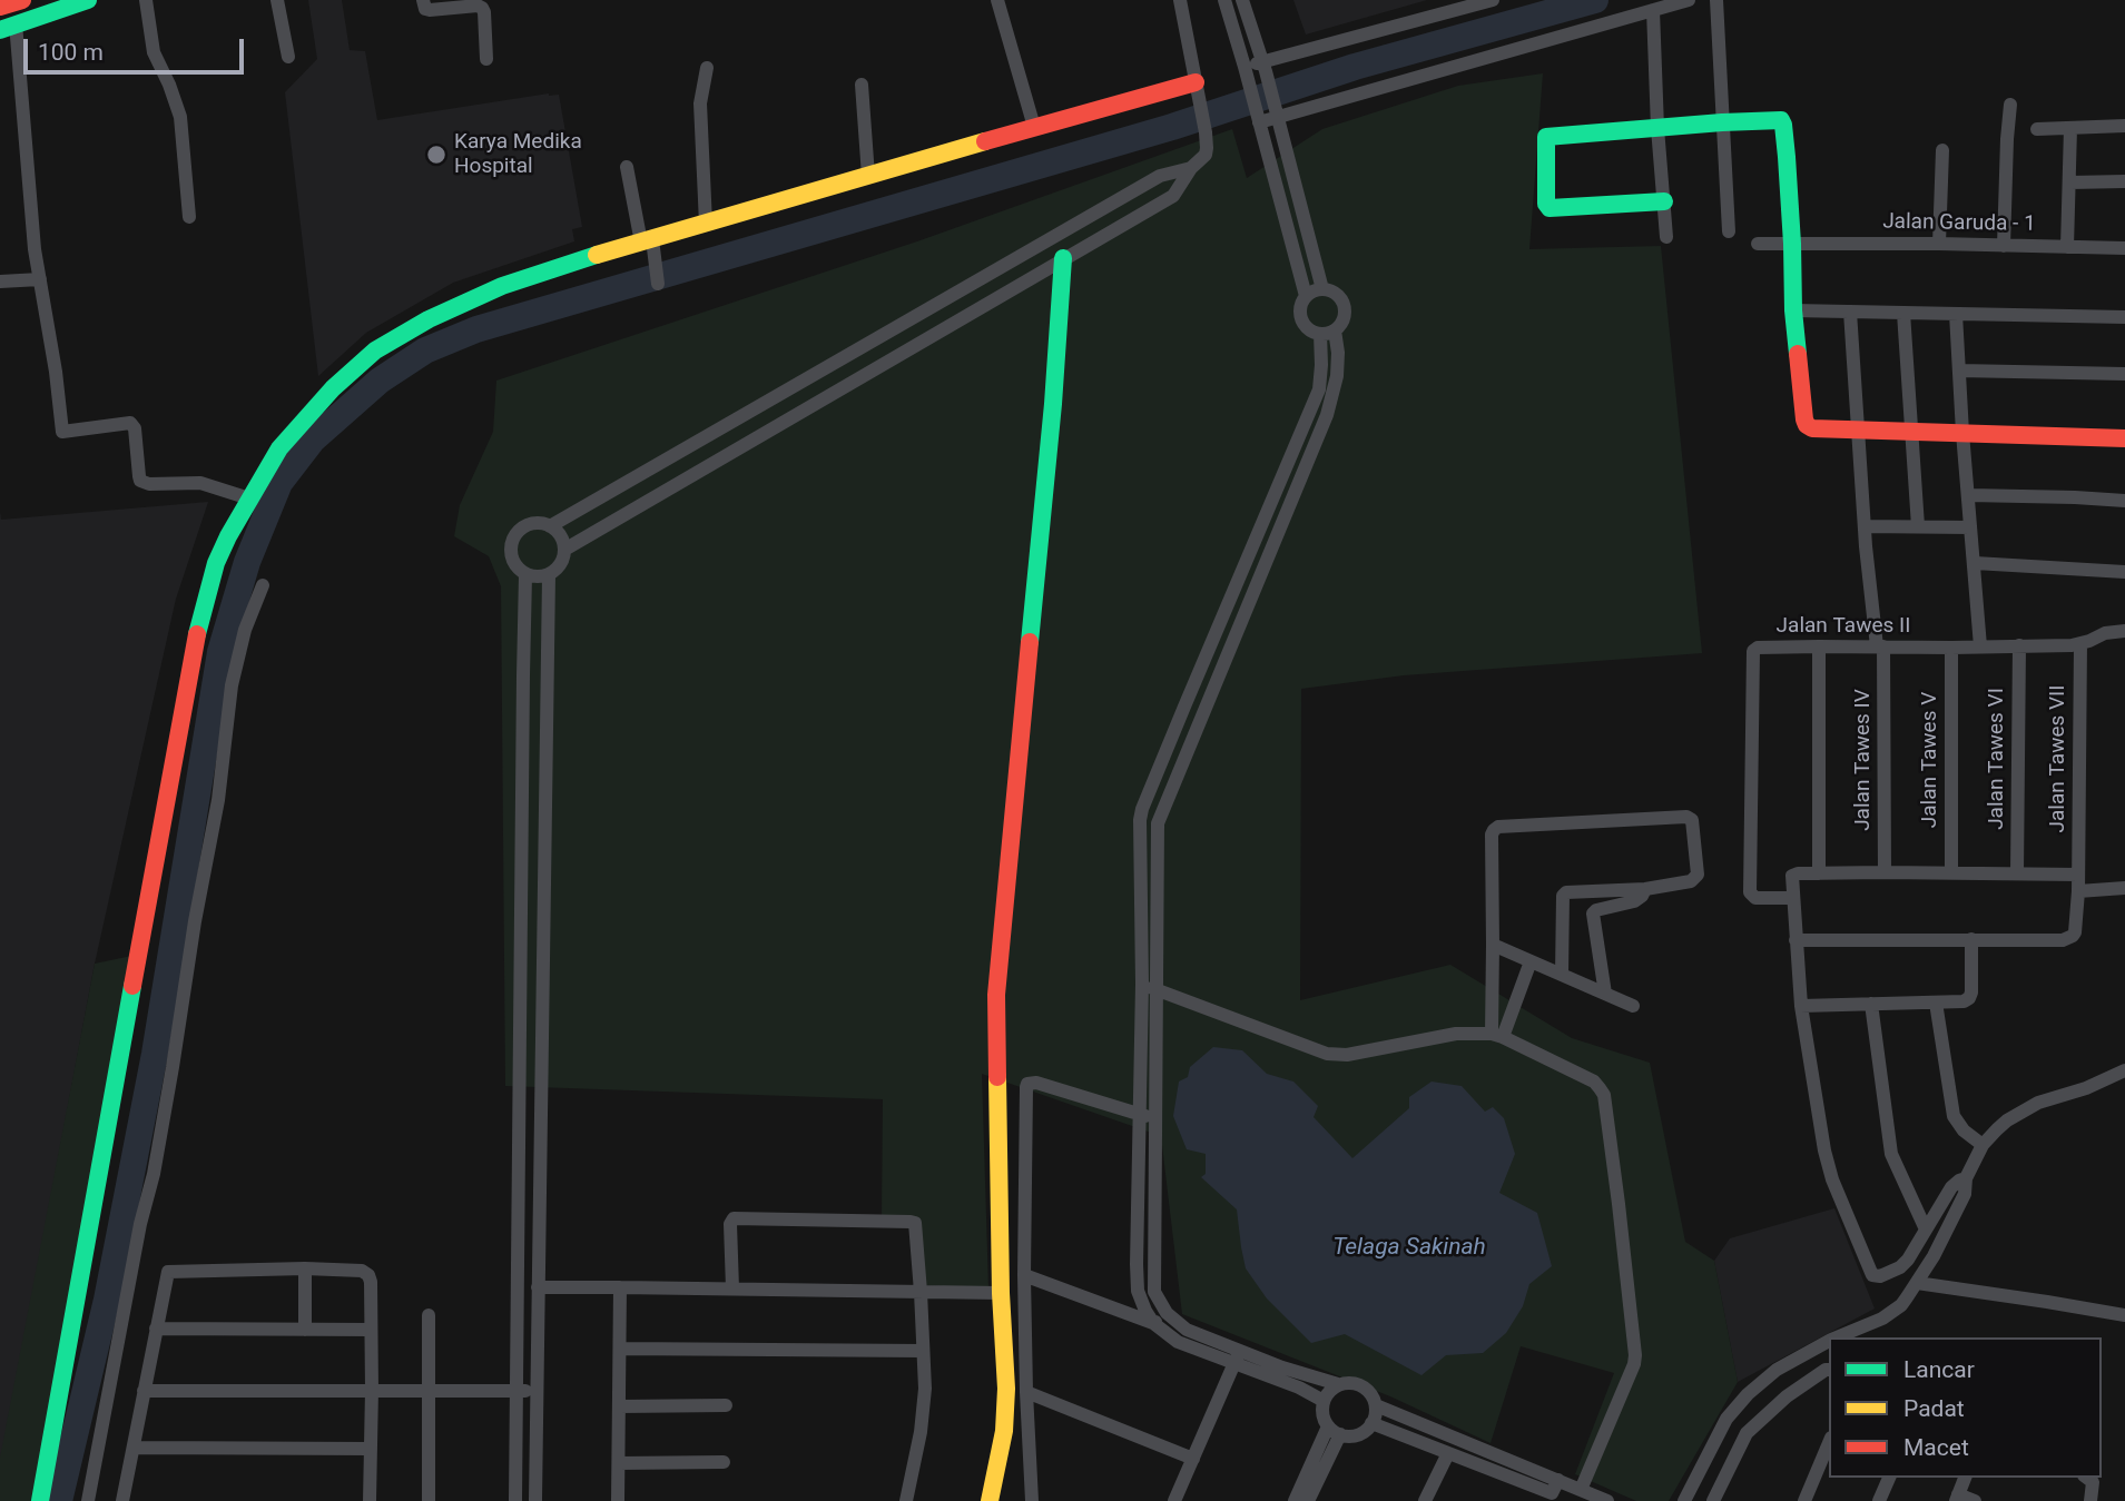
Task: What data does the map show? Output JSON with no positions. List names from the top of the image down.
{
  "streets": {
    "street": [
      "Jalan Garuda - 1",
      "Jalan Tawes II",
      "Jalan Tawes VI",
      "Jalan Tawes VII",
      "Jalan Tawes IV",
      "Jalan Tawes V"
    ]
  },
  "crossings": [
    ["Jalan Tawes II", "Jalan Tawes VI"],
    ["Jalan Tawes II", "Jalan Tawes VII"],
    ["Jalan Tawes II", "Jalan Tawes IV"],
    ["Jalan Tawes II", "Jalan Tawes V"]
  ],
  "water": ["Telaga Sakinah"],
  "places": ["Karya Medika Hospital"],
  "legend": ["Lancar", "Padat", "Macet"],
  "scale_bar": "100 m"
}
